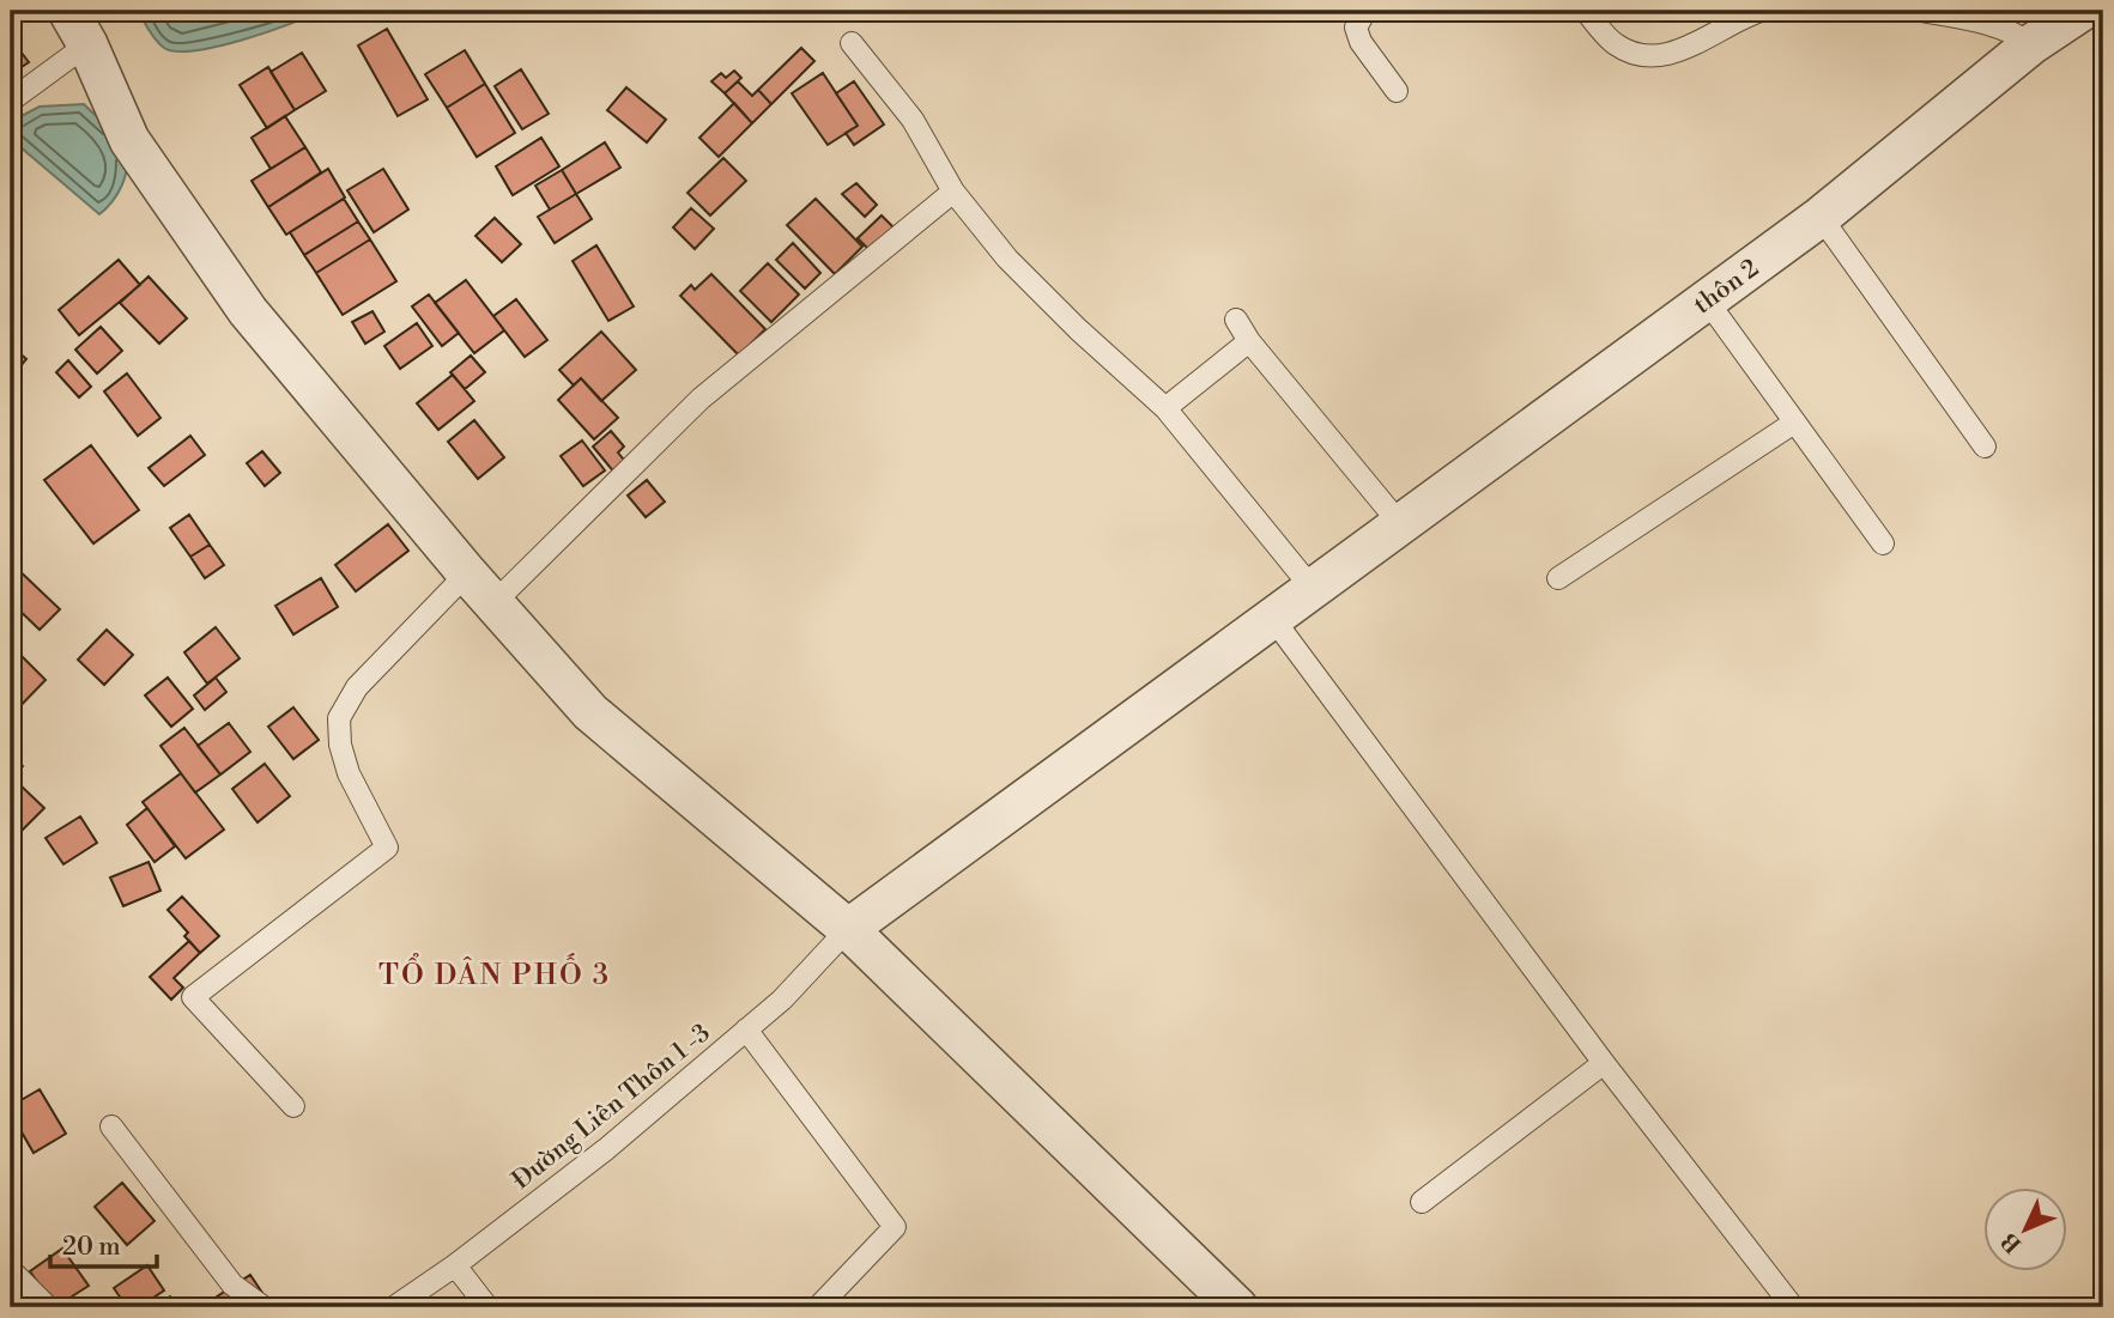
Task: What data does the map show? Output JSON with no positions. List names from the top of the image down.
{
  "streets": {
    "street": ["thôn 2"],
    "lane": ["Đường Liên Thôn 1 -3"]
  },
  "crossings": [
    ["thôn 2", "Đường Liên Thôn 1 -3"]
  ],
  "districts": ["TỔ DÂN PHỐ 3"],
  "scale_bar": "20 m",
  "north": "bottom left"
}
